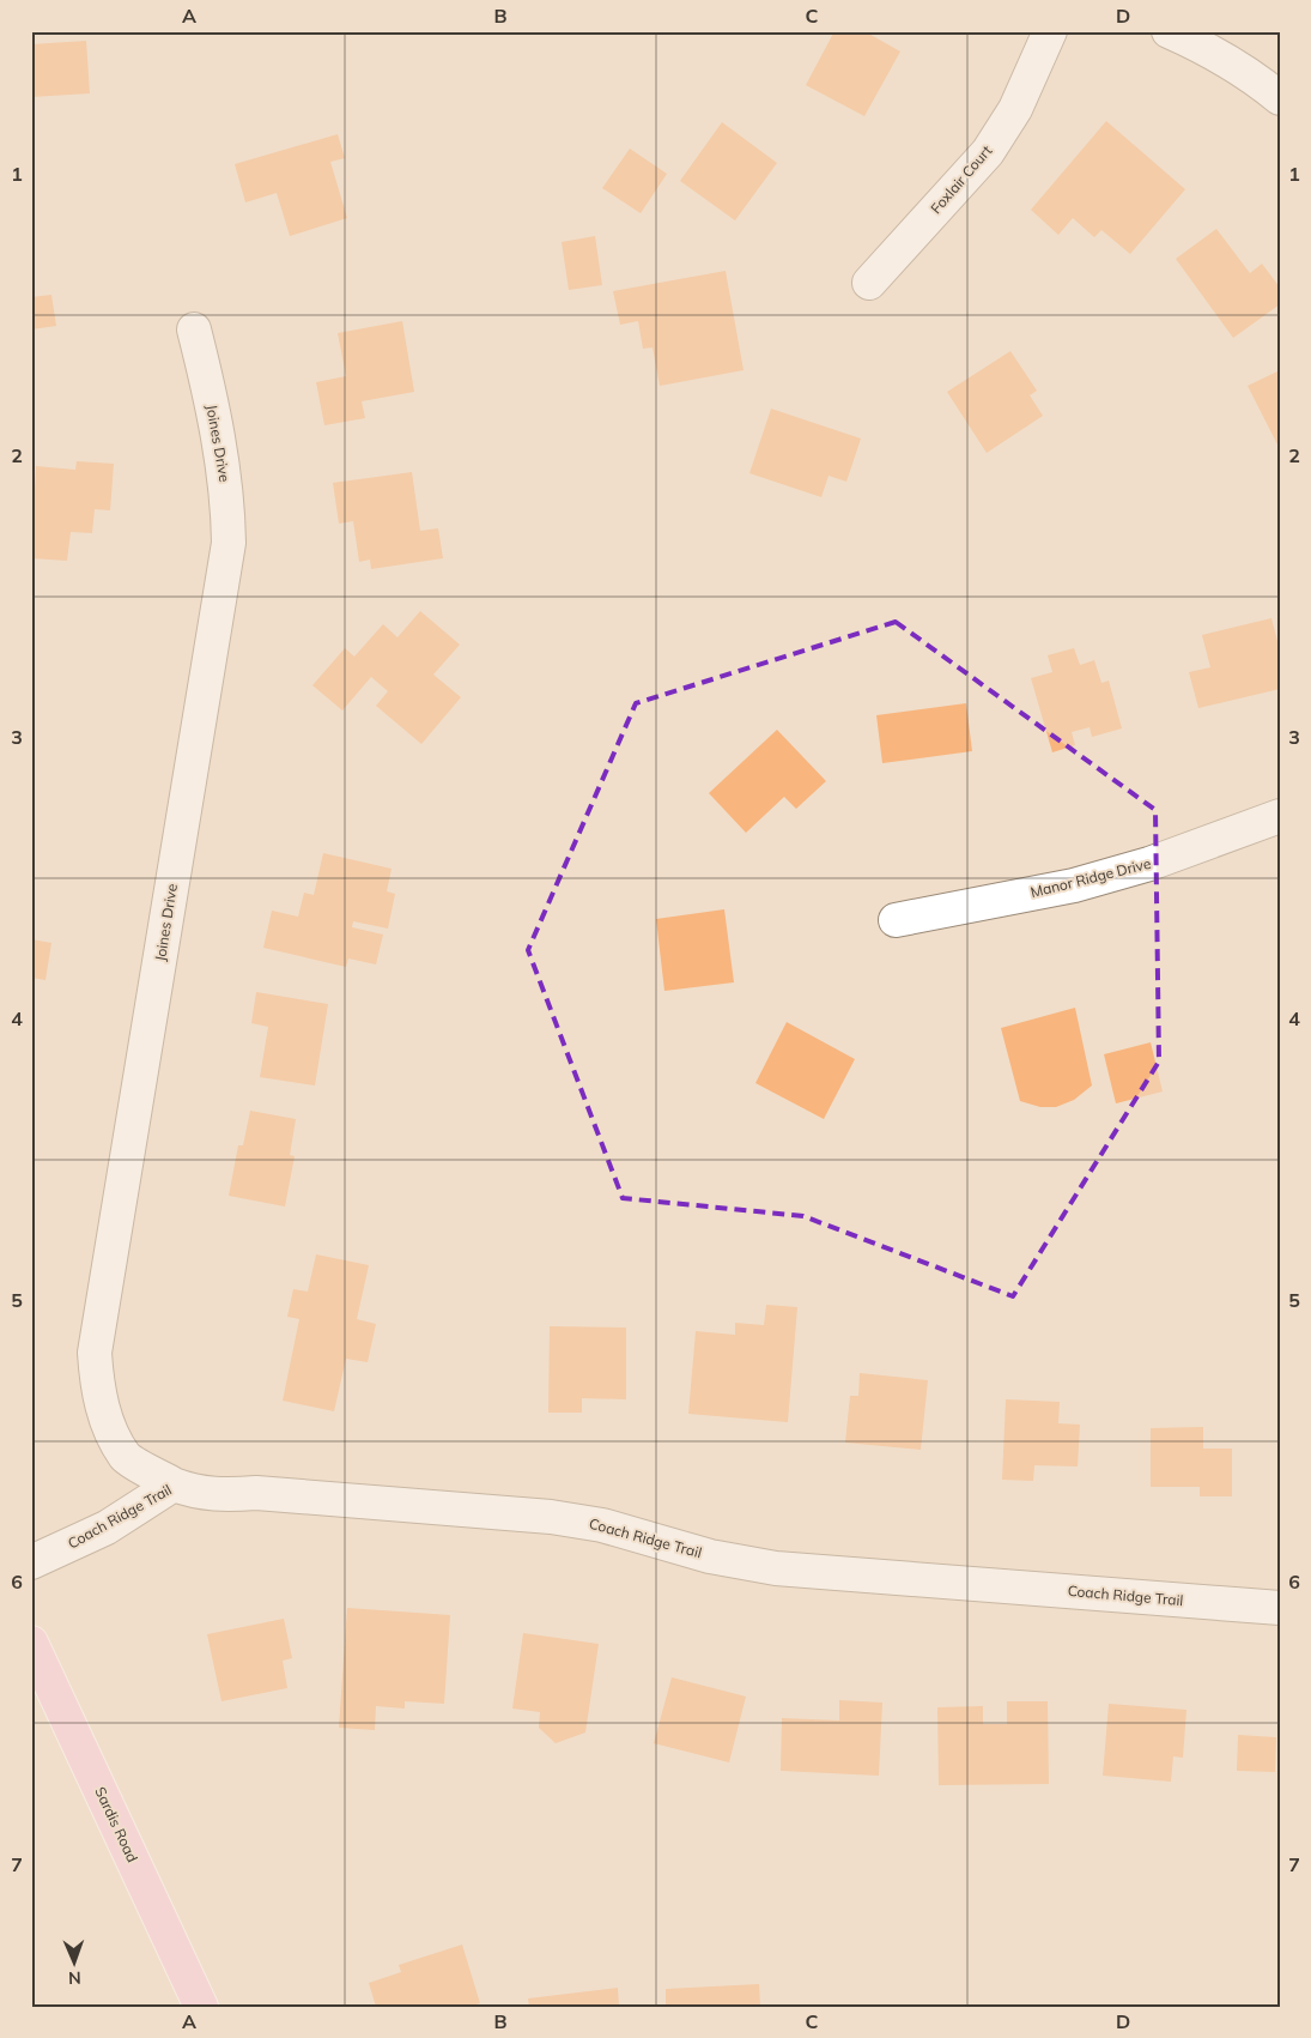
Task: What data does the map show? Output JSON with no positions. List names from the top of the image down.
{
  "streets": {
    "main road": ["Sardis Road"],
    "street": [
      "Foxlair Court",
      "Joines Drive",
      "Manor Ridge Drive",
      "Coach Ridge Trail"
    ]
  },
  "crossings": [
    ["Joines Drive", "Coach Ridge Trail"]
  ],
  "north": "bottom",
  "grid": {
    "columns": [
      "A",
      "B",
      "C",
      "D"
    ],
    "rows": [
      "1",
      "2",
      "3",
      "4",
      "5",
      "6",
      "7"
    ]
  }
}
